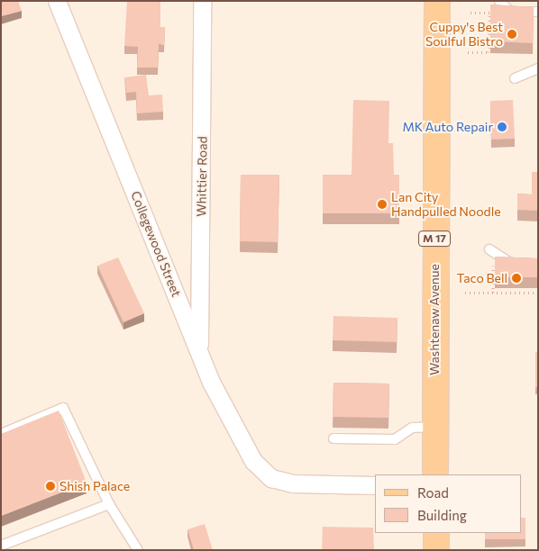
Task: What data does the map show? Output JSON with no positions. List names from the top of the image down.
{
  "streets": {
    "main road": ["M 17", "Washtenaw Avenue"],
    "street": ["Whittier Road", "Collegewood Street"]
  },
  "crossings": [
    ["Whittier Road", "Collegewood Street"]
  ],
  "places": [
    "Cuppy's Best Soulful Bistro",
    "MK Auto Repair",
    "Lan City Handpulled Noodle",
    "Taco Bell",
    "Shish Palace"
  ],
  "legend": ["Road", "Building"]
}
